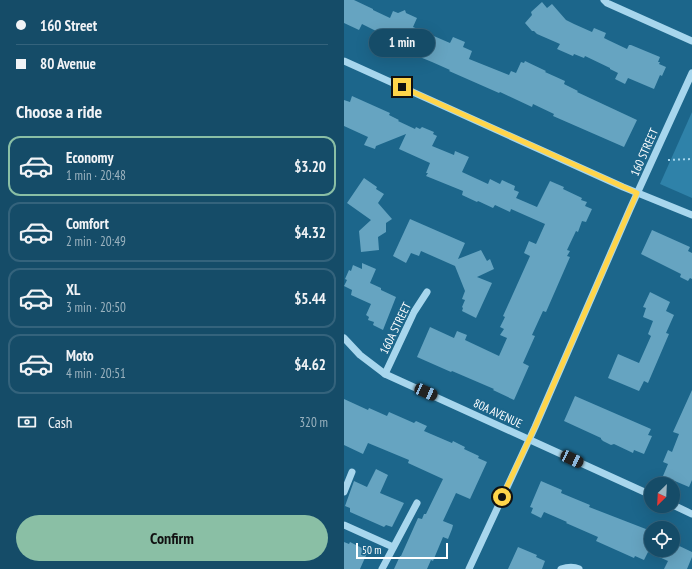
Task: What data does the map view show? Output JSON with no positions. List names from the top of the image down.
{
  "streets": {
    "street": ["160 STREET", "160A STREET", "80A AVENUE"]
  },
  "crossings": [
    ["160 STREET", "80A AVENUE"],
    ["160A STREET", "80A AVENUE"]
  ],
  "scale_bar": "50 m",
  "north": "bottom left",
  "page": {
    "banner": ["160 Street", "80 Avenue"],
    "bubble": "1 min",
    "heading": "Choose a ride",
    "list": [
      {
        "name": "Economy",
        "note": "1 min · 20:48",
        "value": "$3.20"
      },
      {
        "name": "Comfort",
        "note": "2 min · 20:49",
        "value": "$4.32"
      },
      {
        "name": "XL",
        "note": "3 min · 20:50",
        "value": "$5.44"
      },
      {
        "name": "Moto",
        "note": "4 min · 20:51",
        "value": "$4.62"
      }
    ],
    "pay": ["Cash", "320 m"],
    "buttons": "Confirm",
    "scale": "50 m"
  }
}
